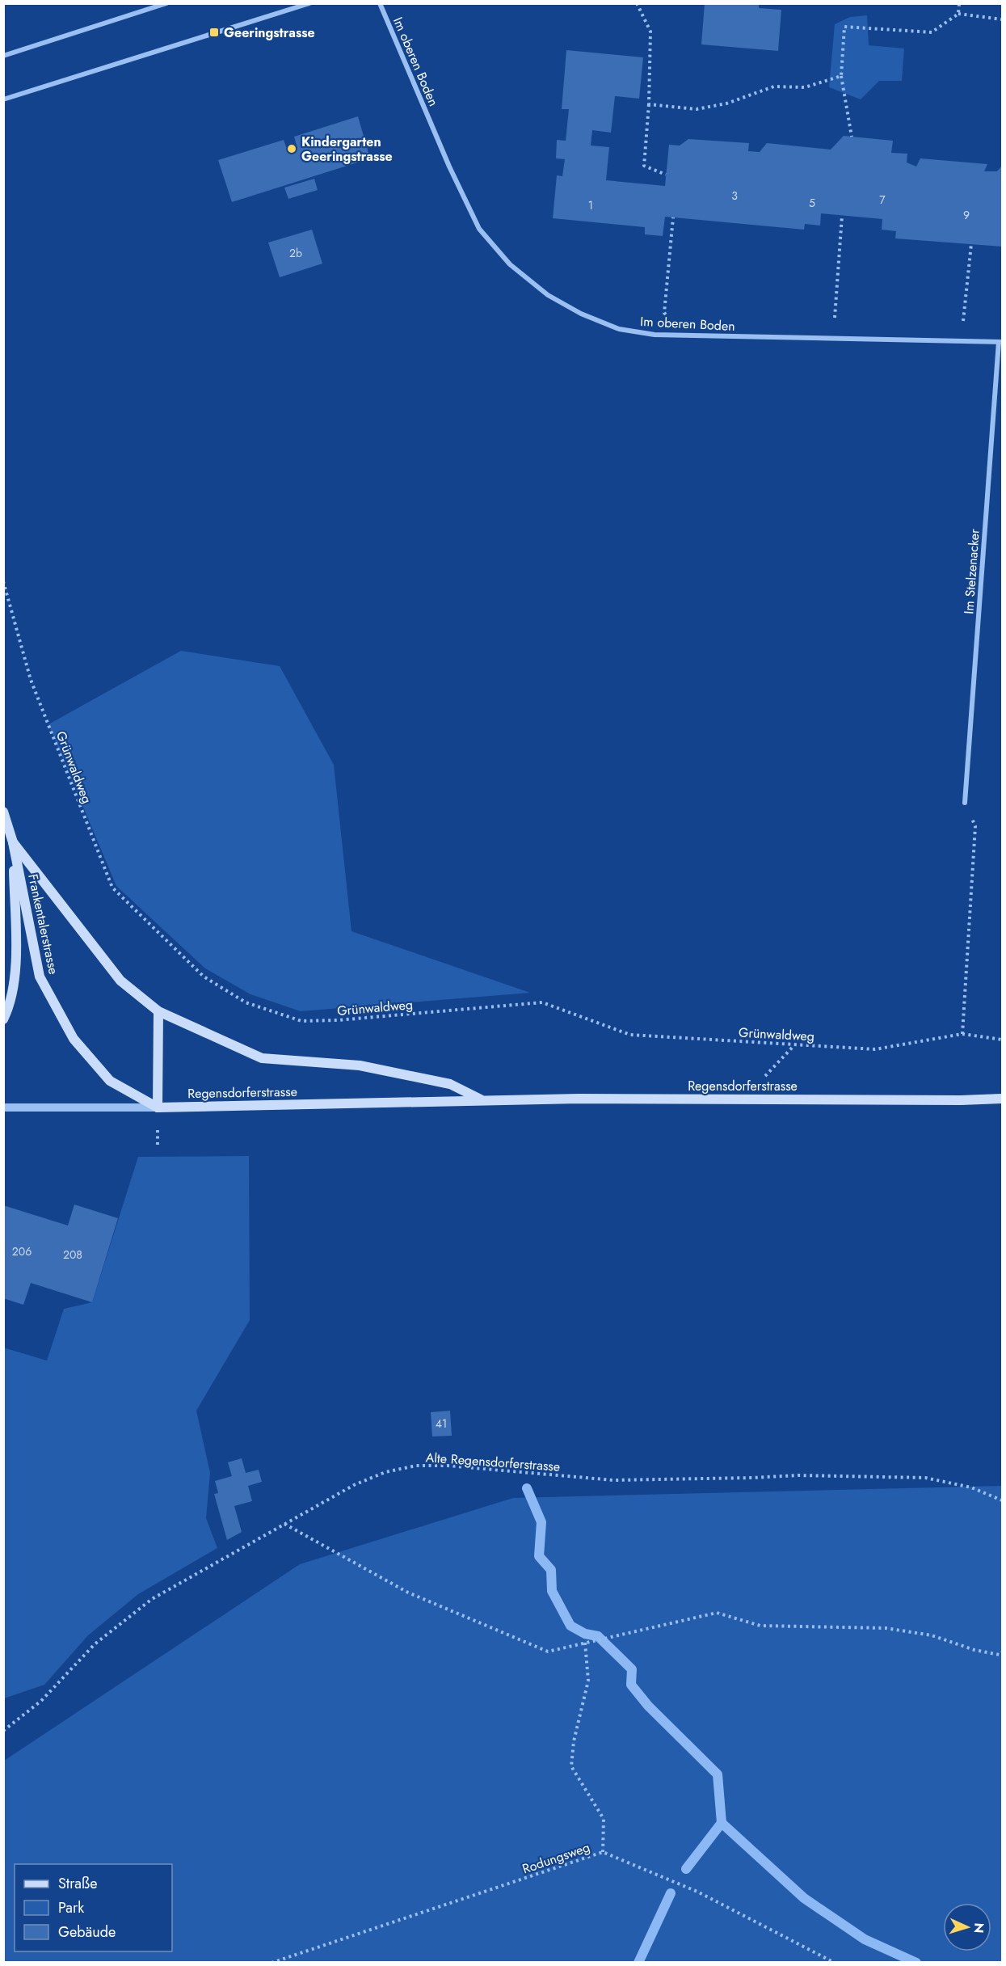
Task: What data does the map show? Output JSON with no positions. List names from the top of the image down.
{
  "streets": {
    "main road": ["Frankentalerstrasse", "Regensdorferstrasse"],
    "street": ["Im oberen Boden", "Im Stelzenacker"],
    "path": ["Grünwaldweg", "Alte Regensdorferstrasse", "Rodungsweg"]
  },
  "crossings": [
    ["Im oberen Boden", "Im Stelzenacker"],
    ["Frankentalerstrasse", "Regensdorferstrasse"]
  ],
  "places": {
    "transit": ["Geeringstrasse"],
    "other": ["Kindergarten Geeringstrasse"]
  },
  "house_numbers": [
    "3",
    "7",
    "5",
    "1",
    "9",
    "2b",
    "206",
    "208",
    "41"
  ],
  "legend": ["Straße", "Park", "Gebäude"],
  "north": "right"
}
